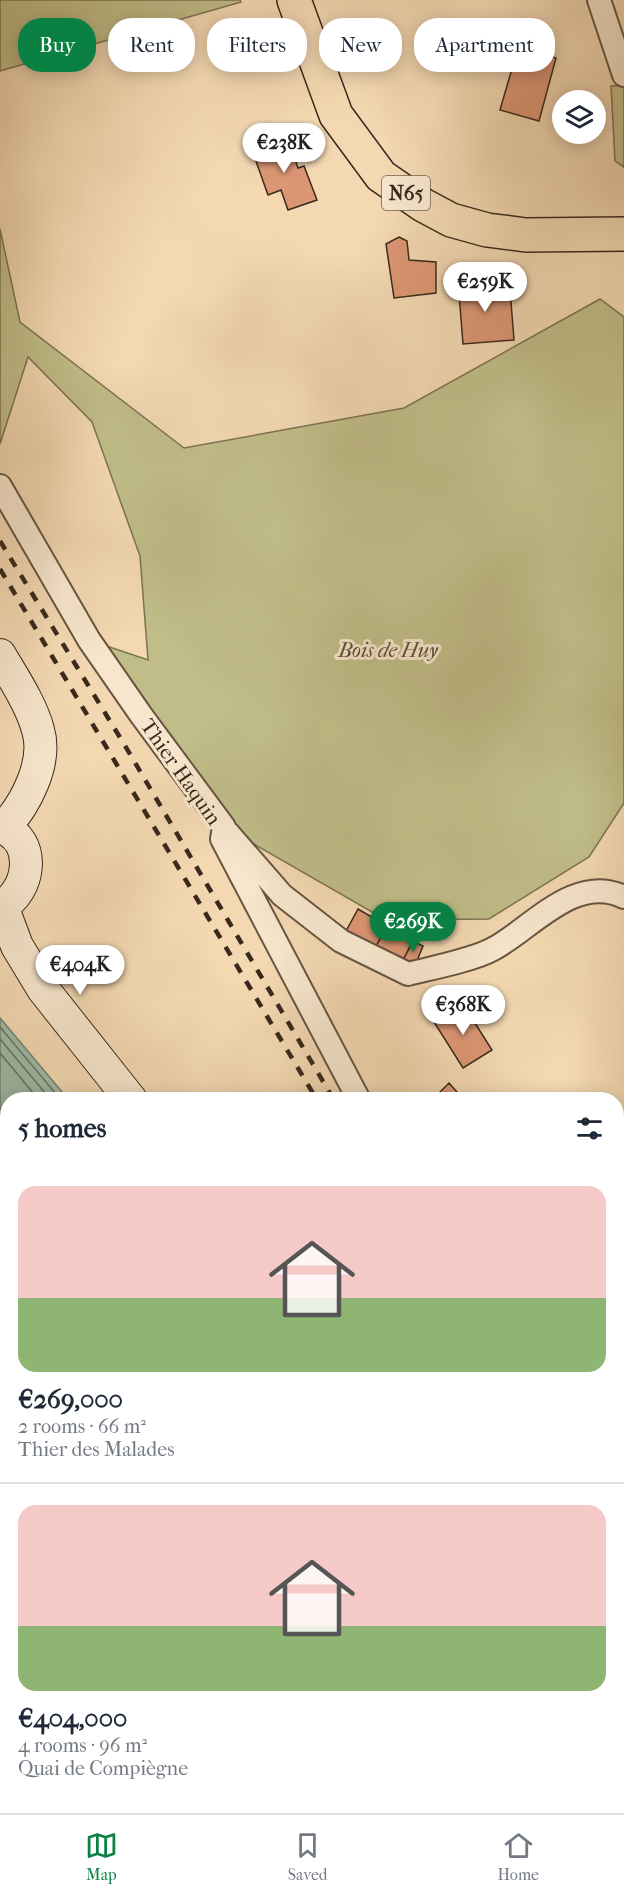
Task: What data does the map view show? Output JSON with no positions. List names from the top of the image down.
{
  "streets": {
    "main road": ["N65"],
    "street": ["Thier Haquin"]
  },
  "parks": ["Bois de Huy"],
  "page": {
    "chip": [
      "Buy",
      "Rent",
      "Filters",
      "New",
      "Apartment"
    ],
    "price": [
      "€238K",
      "€259K",
      "€269K",
      "€404K",
      "€368K"
    ],
    "heading": "5 homes",
    "list": [
      {
        "name": "€269,000",
        "note": "2 rooms · 66 m² · Thier des Malades"
      },
      {
        "name": "€404,000",
        "note": "4 rooms · 96 m² · Quai de Compiègne"
      }
    ],
    "tabs": ["Map", "Saved", "Home"]
  }
}
